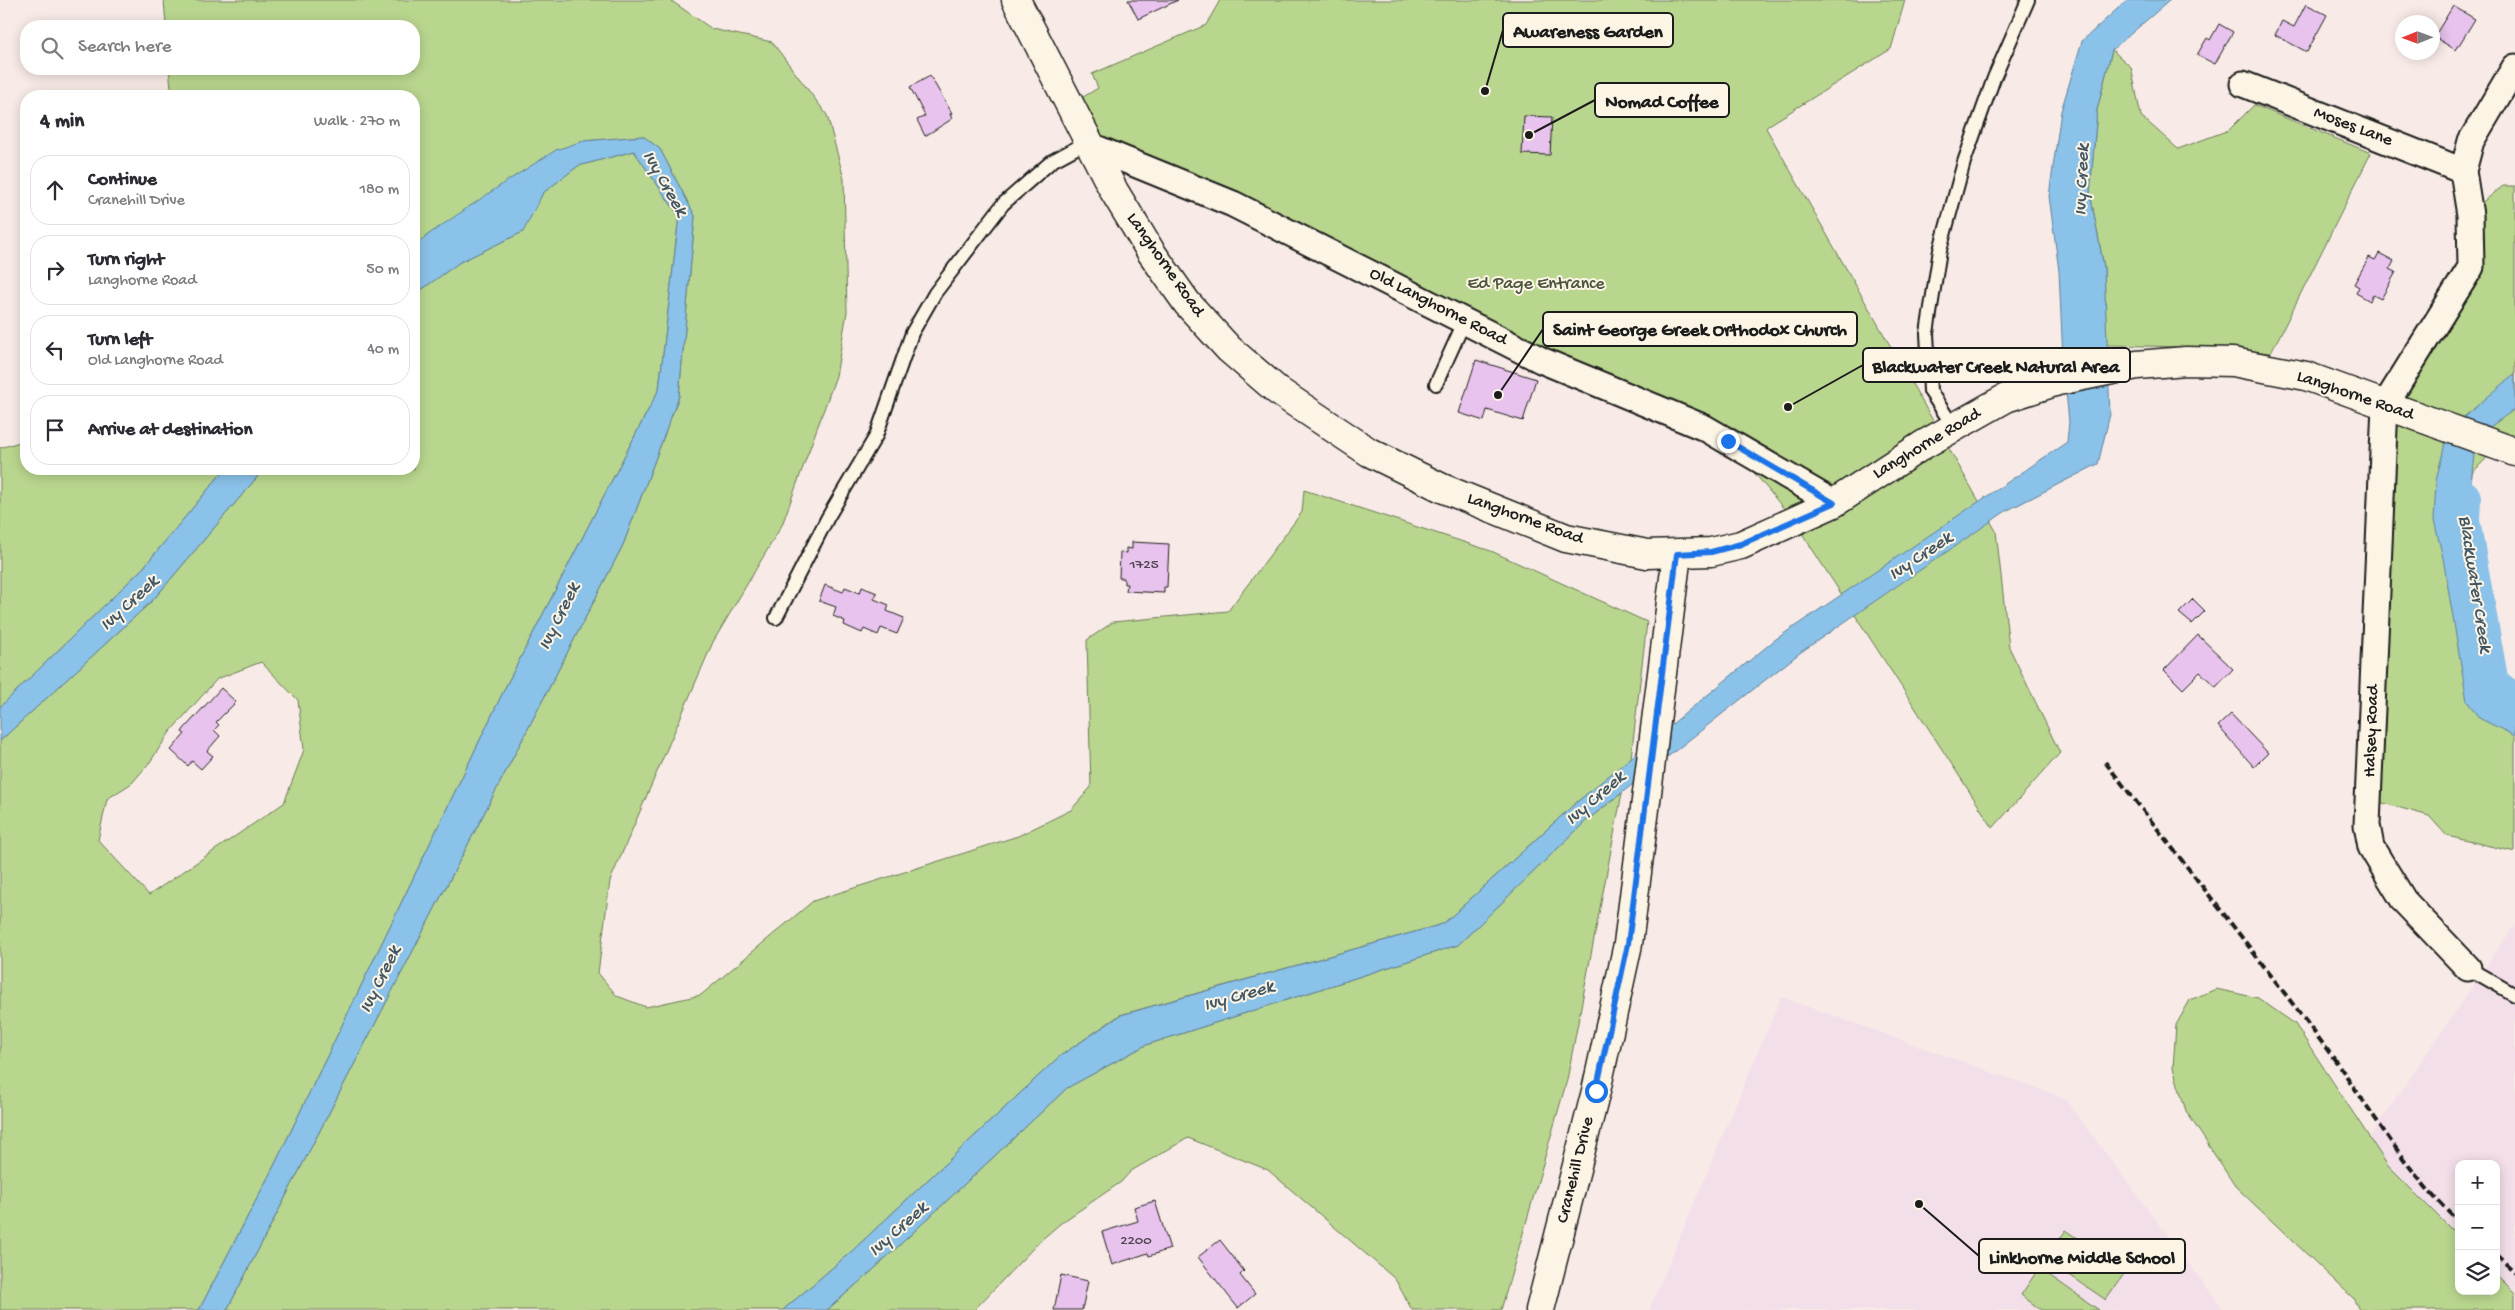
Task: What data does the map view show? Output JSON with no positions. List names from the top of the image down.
{
  "streets": {
    "main road": ["Langhorne Road", "Cranehill Drive"],
    "street": ["Moses Lane", "Old Langhorne Road", "Halsey Road"]
  },
  "crossings": [
    ["Langhorne Road", "Old Langhorne Road"],
    ["Langhorne Road", "Halsey Road"],
    ["Langhorne Road", "Cranehill Drive"]
  ],
  "water": ["Ivy Creek", "Blackwater Creek"],
  "parks": ["Ed Page Entrance"],
  "places": [
    "Awareness Garden",
    "Nomad Coffee",
    "Saint George Greek Orthodox Church",
    "Blackwater Creek Natural Area",
    "Linkhorne Middle School"
  ],
  "house_numbers": ["1725", "2200"],
  "north": "left",
  "page": {
    "search": "Search here",
    "heading": ["4 min", "Walk · 270 m"],
    "list": [
      ["Continue", "Cranehill Drive", "180 m"],
      ["Turn right", "Langhorne Road", "50 m"],
      ["Turn left", "Old Langhorne Road", "40 m"],
      "Arrive at destination"
    ],
    "map_buttons": ["+", "−"]
  }
}
